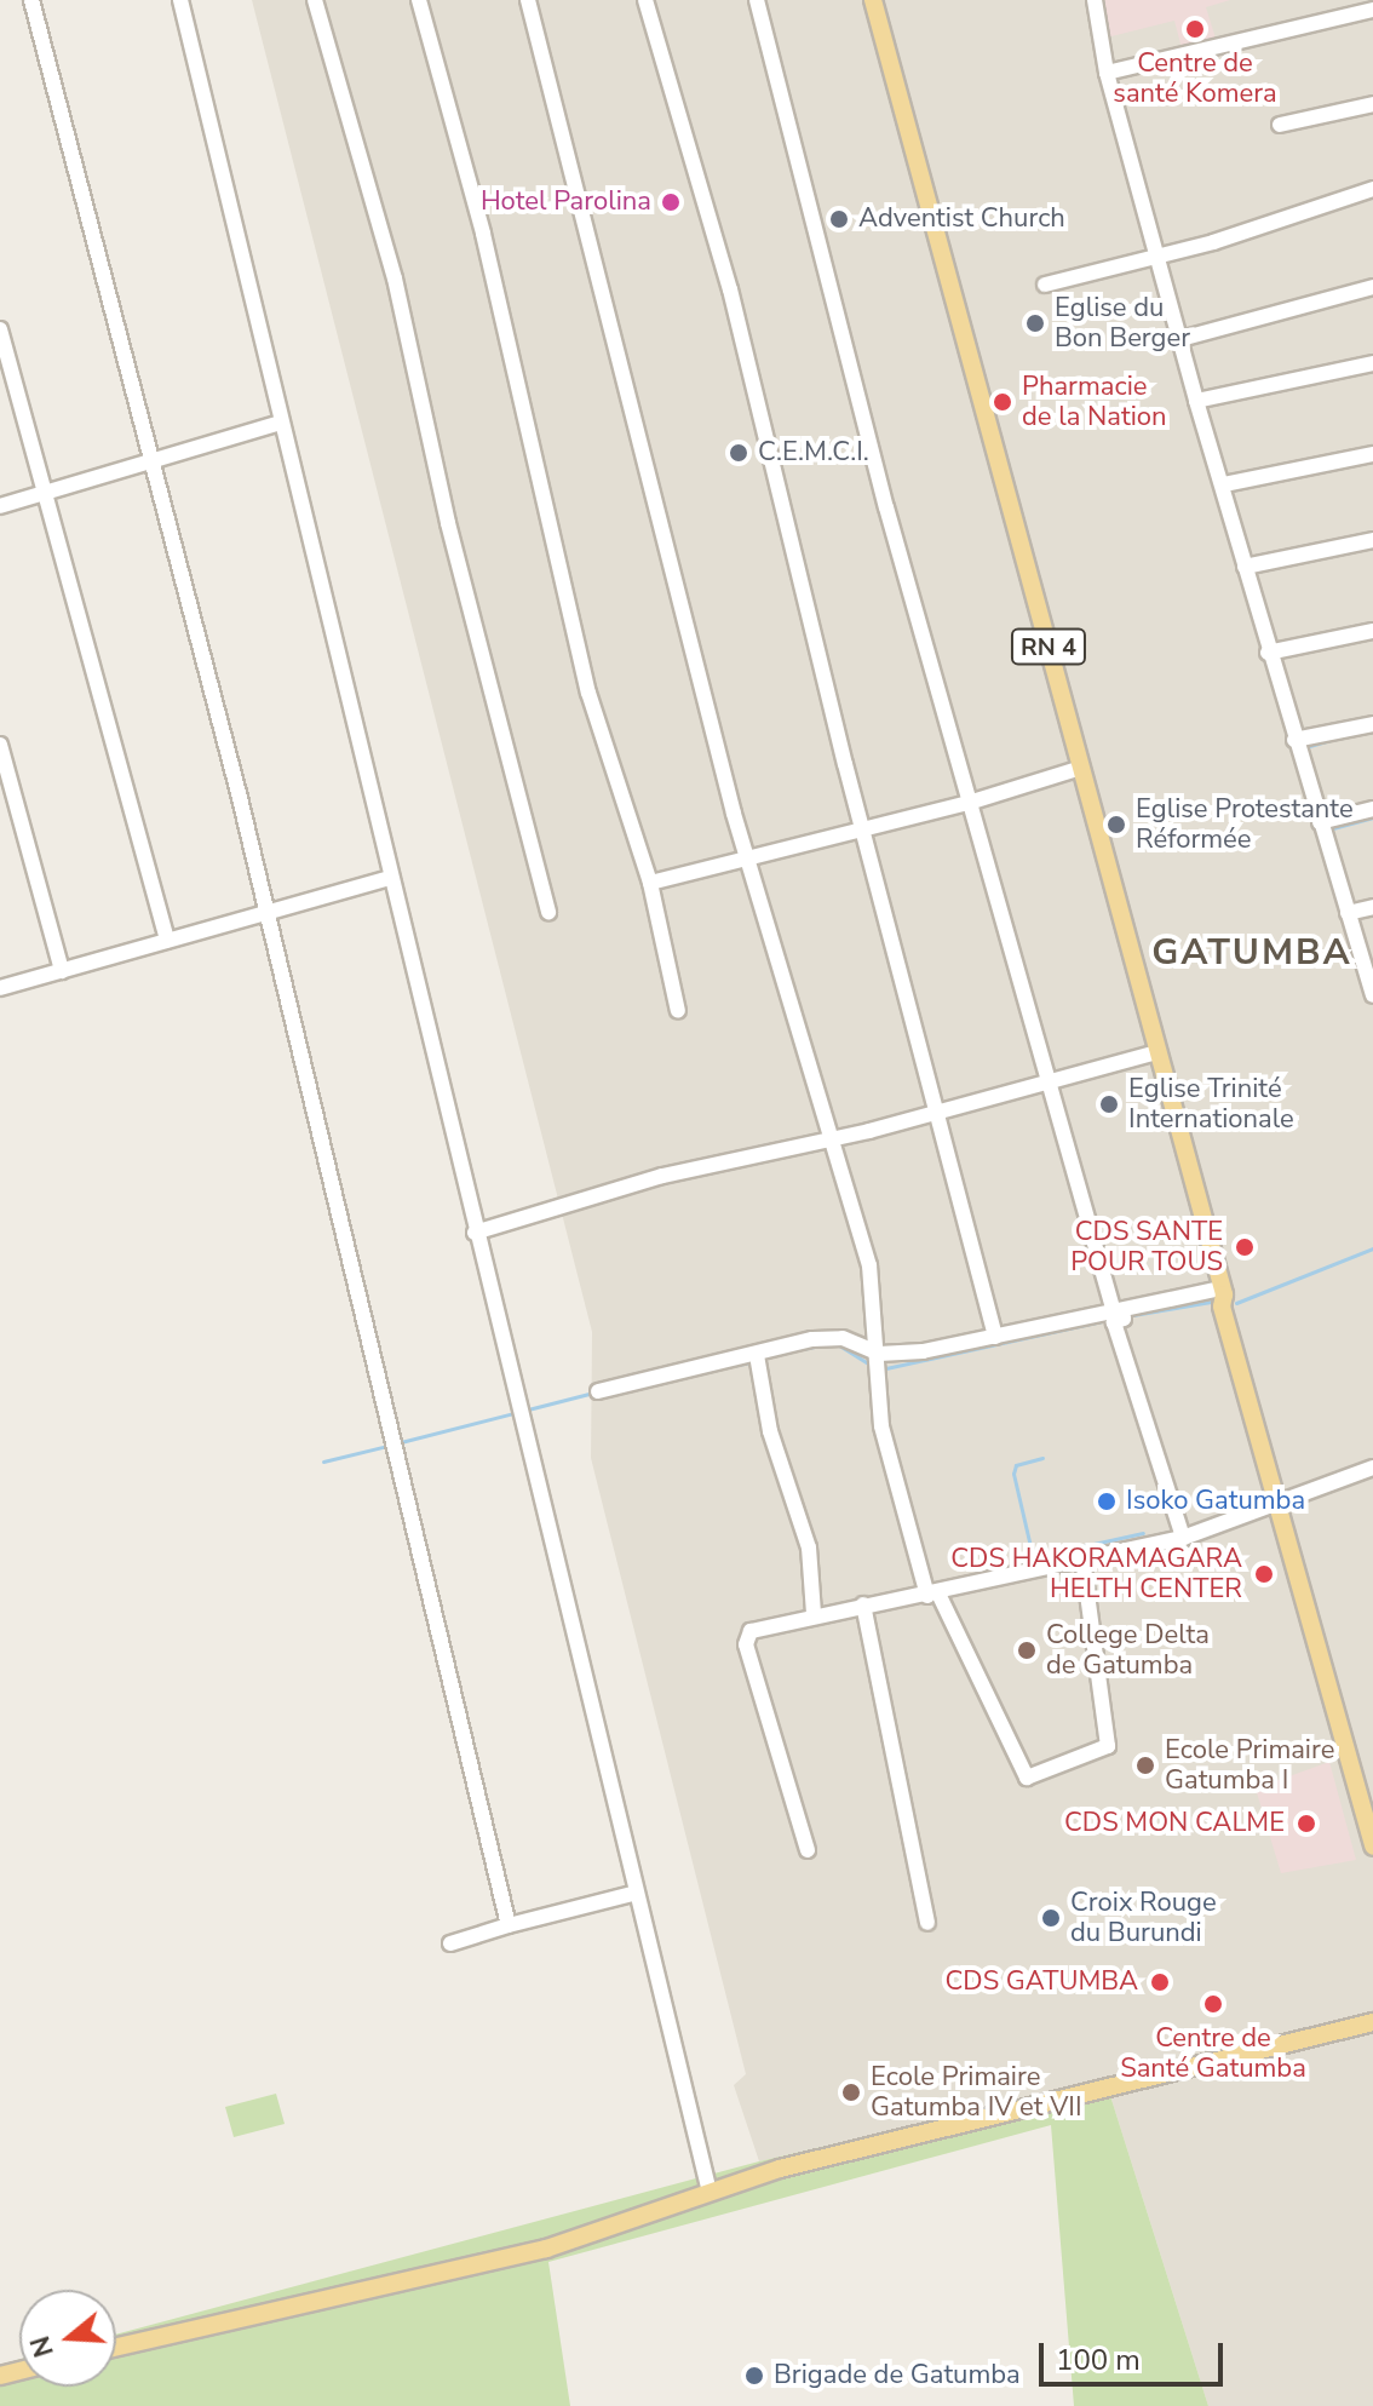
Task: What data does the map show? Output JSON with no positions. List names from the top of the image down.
{
  "streets": {
    "main road": ["RN 4"]
  },
  "districts": ["GATUMBA"],
  "places": [
    "Centre de santé Komera",
    "Hotel Parolina",
    "Adventist Church",
    "Eglise du Bon Berger",
    "Pharmacie de la Nation",
    "C.E.M.C.I.",
    "Eglise Protestante Réformée",
    "Eglise Trinité Internationale",
    "CDS SANTE POUR TOUS",
    "Isoko Gatumba",
    "CDS HAKORAMAGARA HELTH CENTER",
    "College Delta de Gatumba",
    "Ecole Primaire Gatumba I",
    "CDS MON CALME",
    "Croix Rouge du Burundi",
    "CDS GATUMBA",
    "Centre de Santé Gatumba",
    "Ecole Primaire Gatumba IV et VII",
    "Brigade de Gatumba"
  ],
  "scale_bar": "100 m",
  "north": "left"
}
